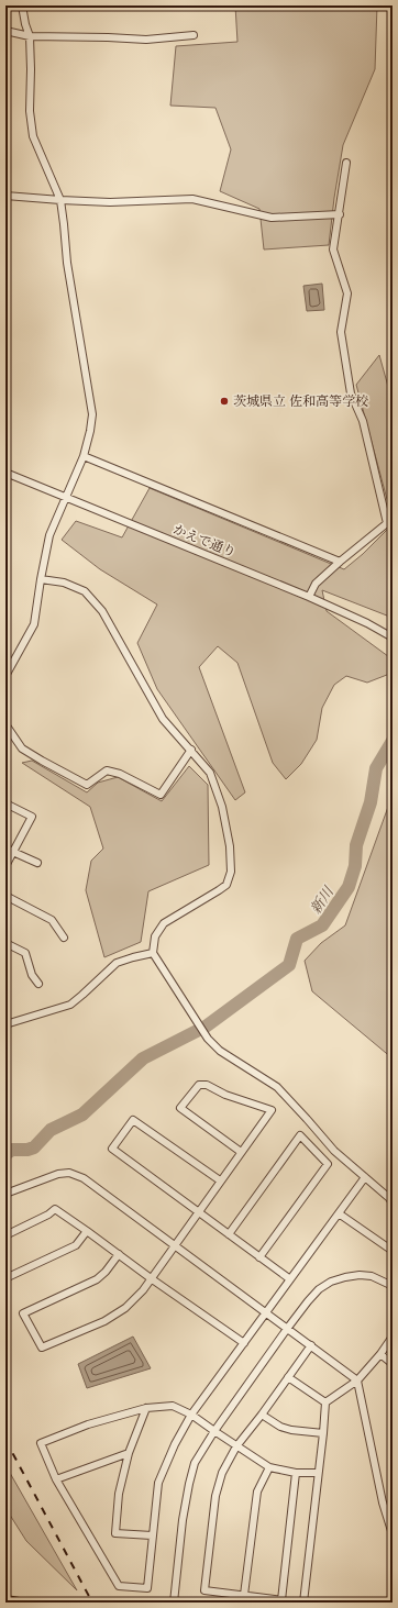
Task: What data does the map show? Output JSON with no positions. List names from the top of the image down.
{
  "streets": {
    "street": ["かえで通り"]
  },
  "water": ["新川"],
  "places": ["茨城県立 佐和高等学校"]
}
